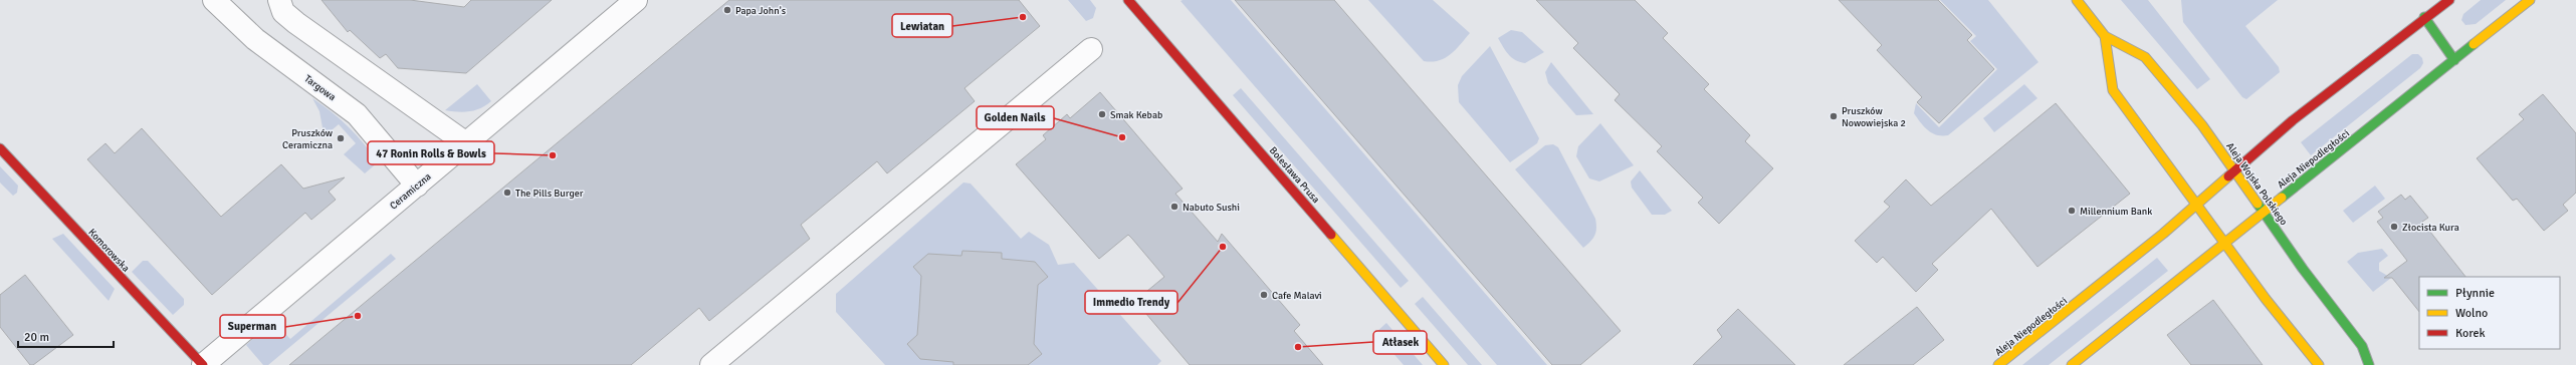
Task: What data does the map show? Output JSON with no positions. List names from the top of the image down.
{
  "streets": {
    "street": [
      "Targowa",
      "Aleja Niepodległości",
      "Bolesława Prusa",
      "Aleja Wojska Polskiego",
      "Ceramiczna",
      "Komorowska"
    ]
  },
  "crossings": [
    ["Targowa", "Ceramiczna"],
    ["Aleja Niepodległości", "Aleja Wojska Polskiego"],
    ["Ceramiczna", "Komorowska"]
  ],
  "places": [
    "Papa John's",
    "Lewiatan",
    "Smak Kebab",
    "Pruszków Nowowiejska 2",
    "Golden Nails",
    "Pruszków Ceramiczna",
    "47 Ronin Rolls & Bowls",
    "The Pills Burger",
    "Nabuto Sushi",
    "Millennium Bank",
    "Złocista Kura",
    "Immedio Trendy",
    "Cafe Malavi",
    "Superman",
    "Atłasek"
  ],
  "legend": ["Płynnie", "Wolno", "Korek"],
  "scale_bar": "20 m"
}
